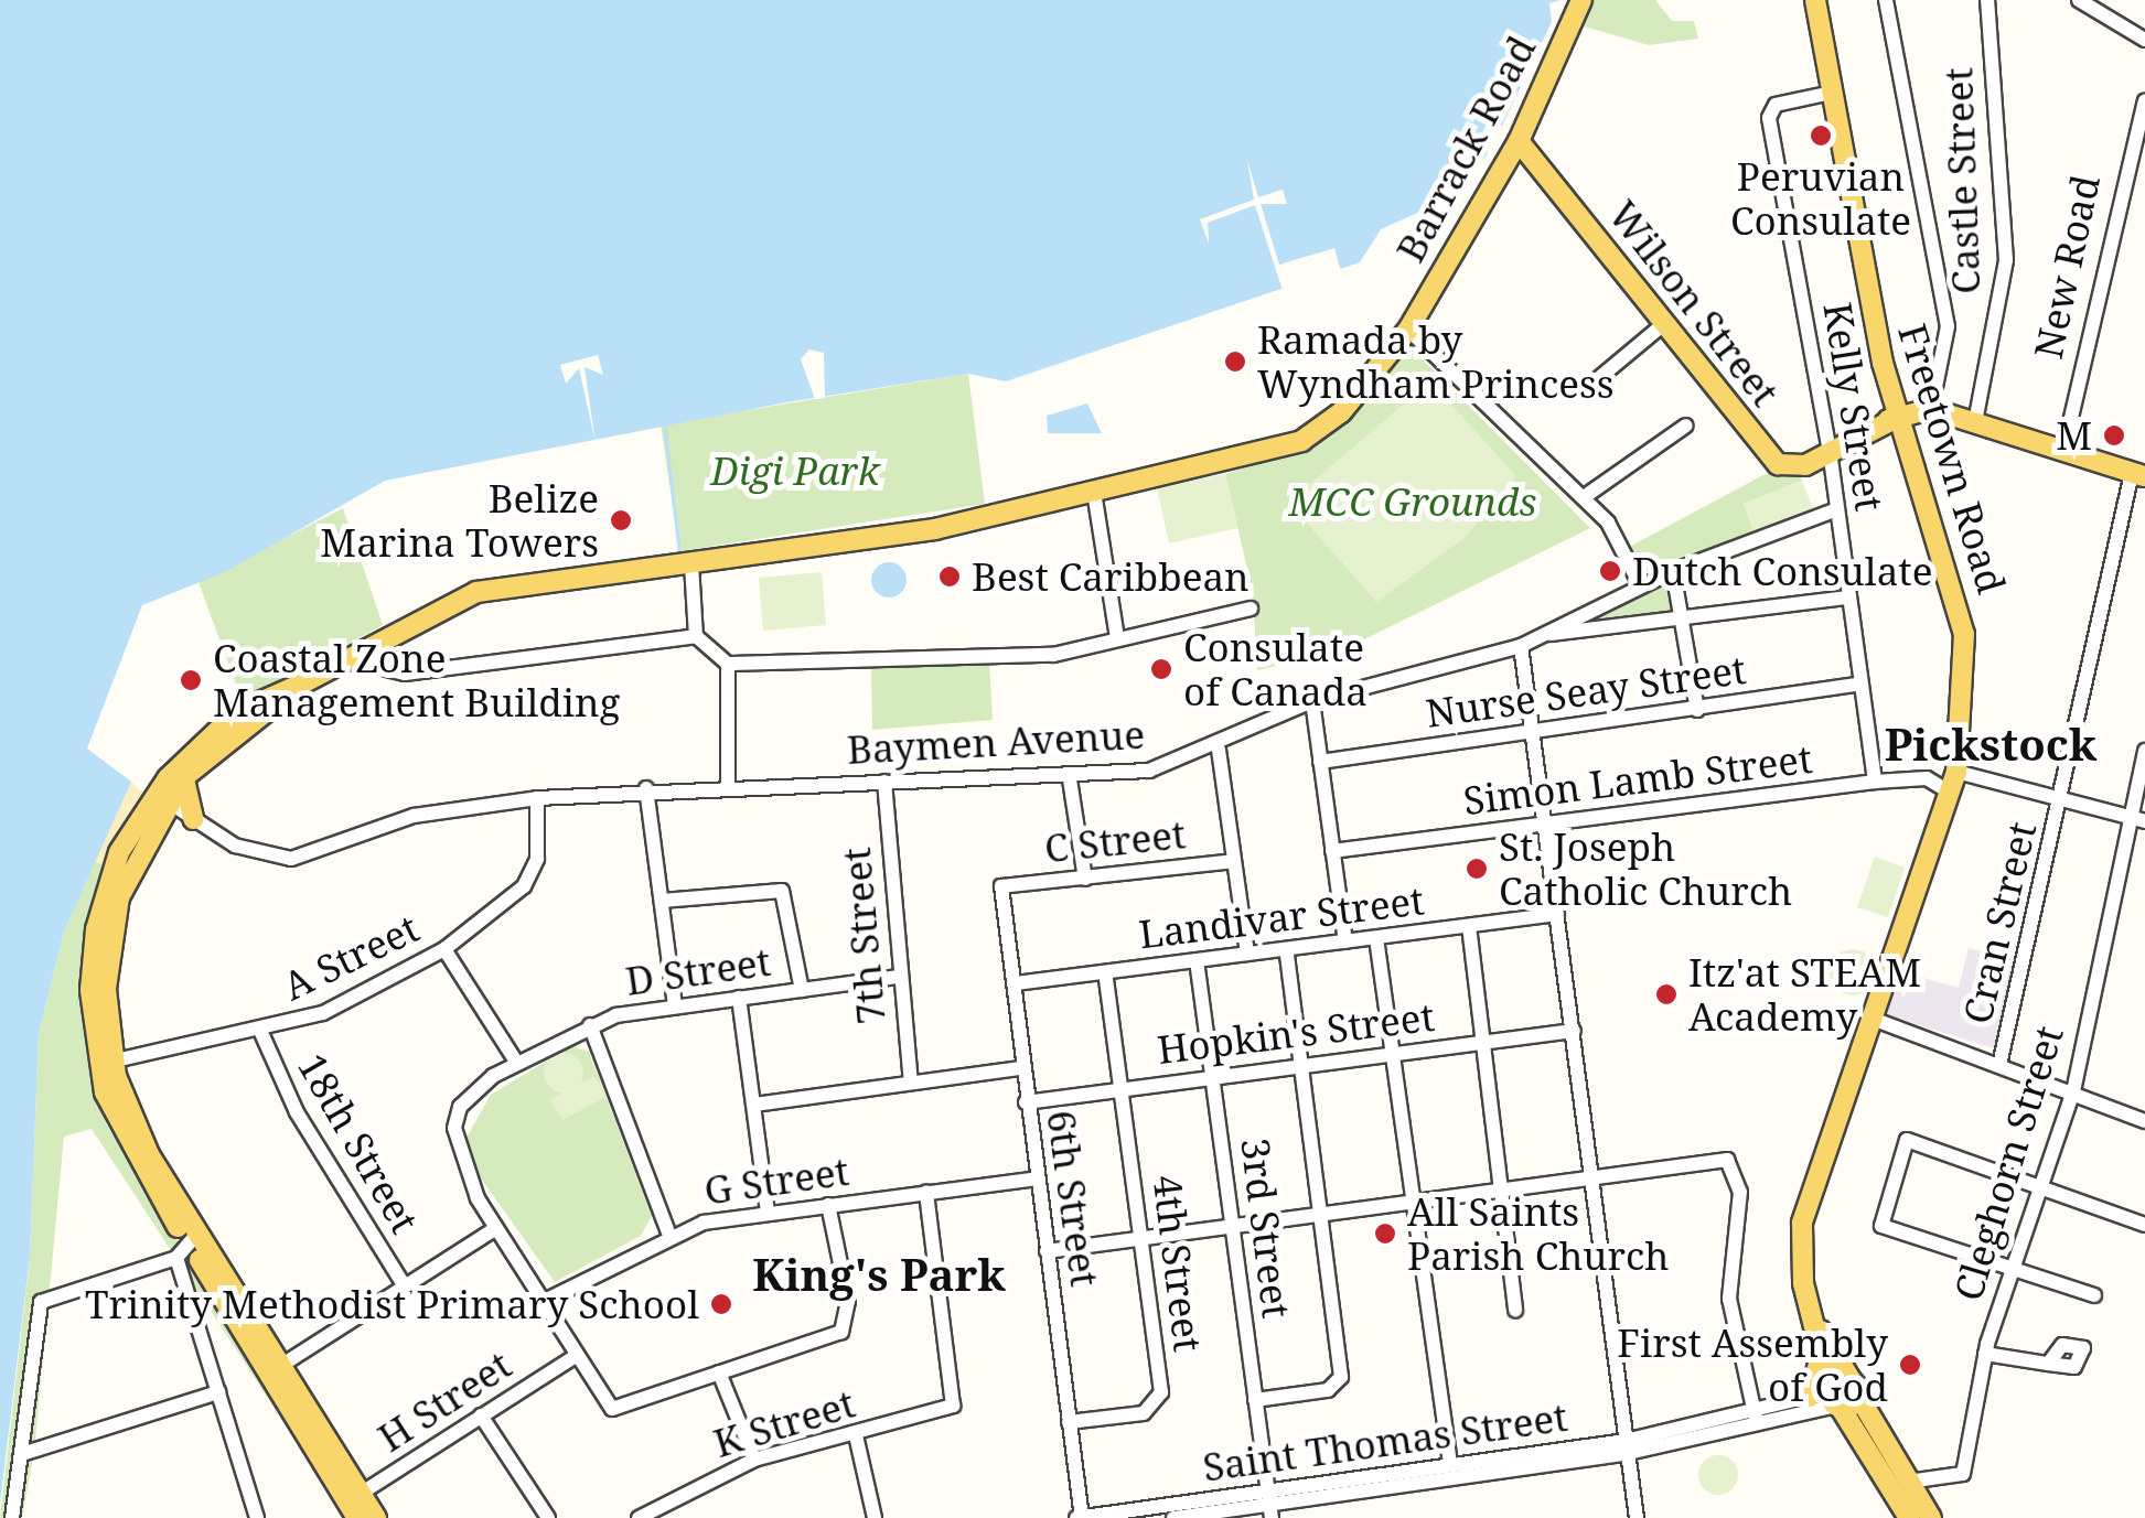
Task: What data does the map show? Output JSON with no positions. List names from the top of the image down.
{
  "streets": {
    "main road": ["Barrack Road", "Wilson Street", "Freetown Road"],
    "street": [
      "Castle Street",
      "New Road",
      "Kelly Street",
      "Nurse Seay Street",
      "Baymen Avenue",
      "Simon Lamb Street",
      "C Street",
      "Landivar Street",
      "Cran Street",
      "7th Street",
      "A Street",
      "D Street",
      "Hopkin's Street",
      "18th Street",
      "Cleghorn Street",
      "G Street",
      "6th Street",
      "3rd Street",
      "4th Street",
      "H Street",
      "K Street",
      "Saint Thomas Street"
    ]
  },
  "crossings": [
    ["Barrack Road", "Wilson Street"],
    ["Wilson Street", "Kelly Street"],
    ["Wilson Street", "Freetown Road"],
    ["Kelly Street", "Freetown Road"],
    ["Kelly Street", "Nurse Seay Street"],
    ["Kelly Street", "Baymen Avenue"],
    ["Kelly Street", "Simon Lamb Street"],
    ["Freetown Road", "Simon Lamb Street"],
    ["Freetown Road", "Cleghorn Street"],
    ["Freetown Road", "Saint Thomas Street"],
    ["Baymen Avenue", "7th Street"],
    ["Baymen Avenue", "A Street"],
    ["C Street", "6th Street"],
    ["Landivar Street", "6th Street"],
    ["Landivar Street", "3rd Street"],
    ["Landivar Street", "4th Street"],
    ["7th Street", "D Street"],
    ["A Street", "18th Street"],
    ["D Street", "G Street"],
    ["D Street", "H Street"],
    ["Hopkin's Street", "6th Street"],
    ["Hopkin's Street", "3rd Street"],
    ["Hopkin's Street", "4th Street"],
    ["G Street", "6th Street"],
    ["G Street", "K Street"],
    ["6th Street", "4th Street"],
    ["6th Street", "Saint Thomas Street"],
    ["3rd Street", "Saint Thomas Street"]
  ],
  "districts": ["Pickstock", "King's Park"],
  "parks": ["Digi Park", "MCC Grounds"],
  "places": [
    "Peruvian Consulate",
    "Ramada by Wyndham Princess",
    "M",
    "Belize Marina Towers",
    "Dutch Consulate",
    "Best Caribbean",
    "Consulate of Canada",
    "Coastal Zone Management Building",
    "St. Joseph Catholic Church",
    "Itz'at STEAM Academy",
    "All Saints Parish Church",
    "Trinity Methodist Primary School",
    "First Assembly of God"
  ]
}
